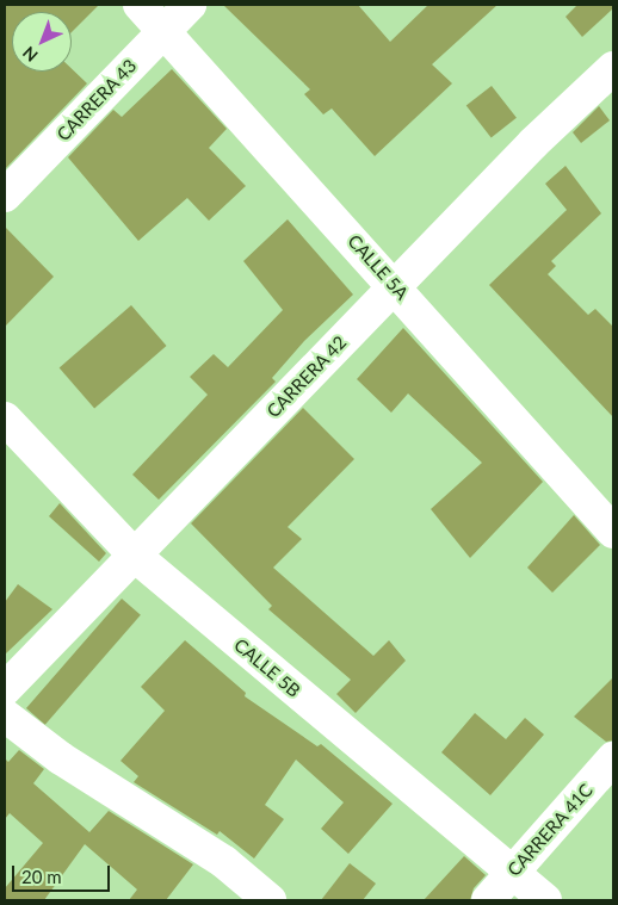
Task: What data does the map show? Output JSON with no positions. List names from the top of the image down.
{
  "streets": {
    "street": [
      "CARRERA 43",
      "CALLE 5A",
      "CARRERA 42",
      "CALLE 5B",
      "CARRERA 41C"
    ]
  },
  "crossings": [
    ["CARRERA 43", "CALLE 5A"],
    ["CALLE 5A", "CARRERA 42"],
    ["CARRERA 42", "CALLE 5B"],
    ["CALLE 5B", "CARRERA 41C"]
  ],
  "scale_bar": "20 m",
  "north": "bottom left"
}
